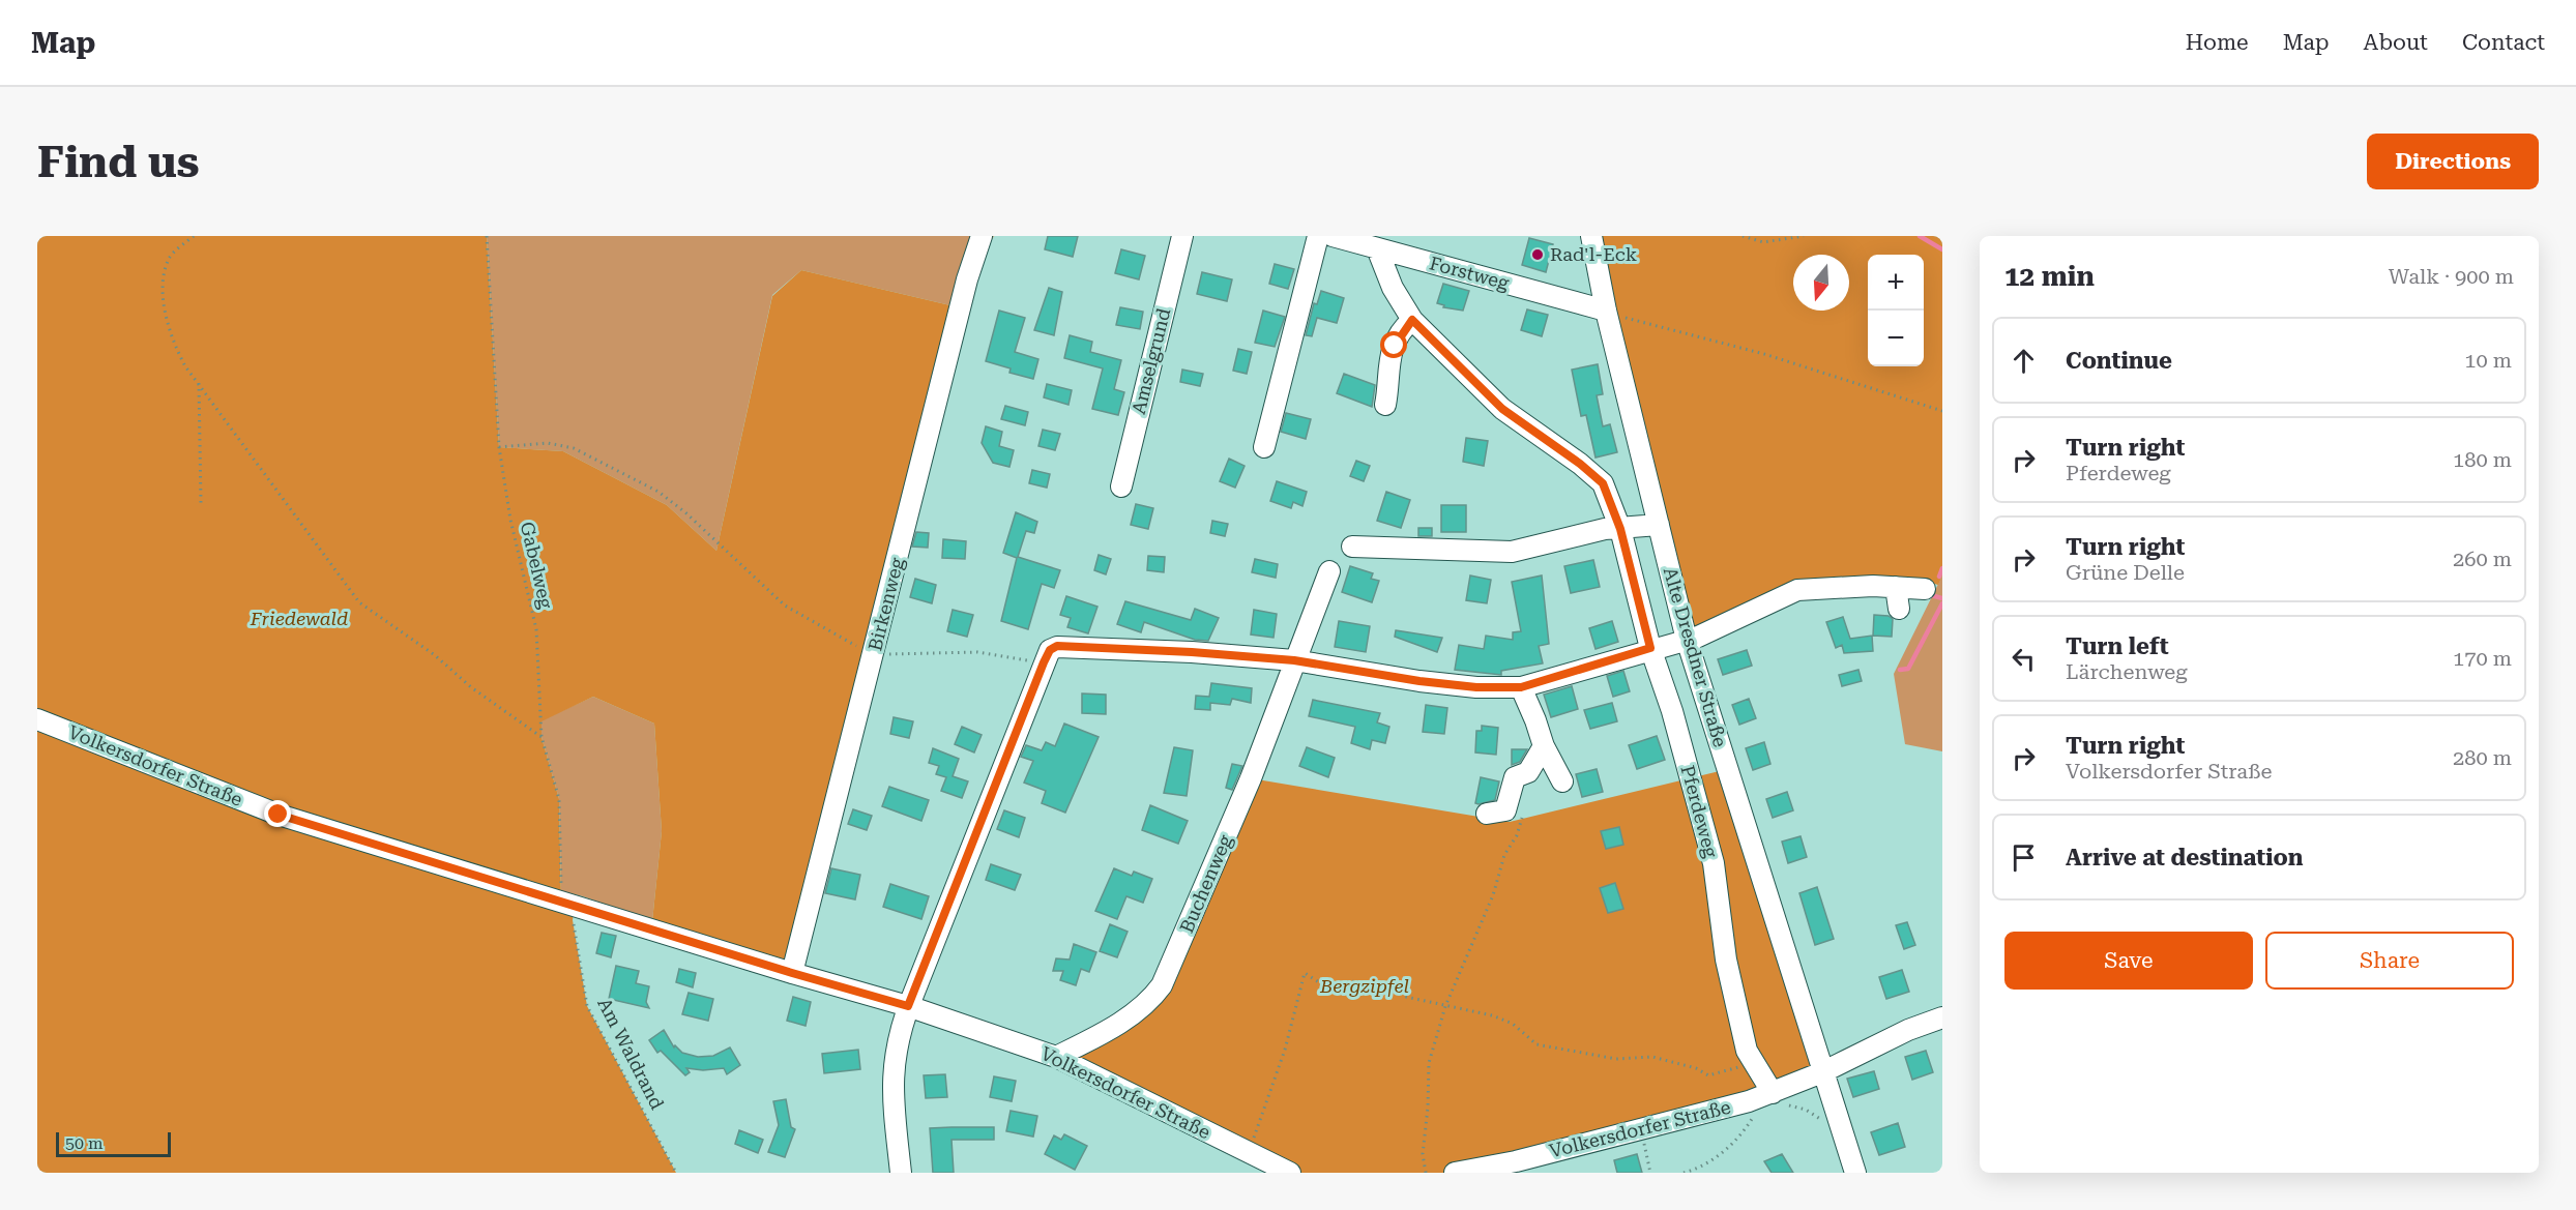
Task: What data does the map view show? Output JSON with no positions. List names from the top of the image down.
{
  "streets": {
    "street": [
      "Forstweg",
      "Amselgrund",
      "Birkenweg",
      "Alte Dresdner Straße",
      "Volkersdorfer Straße",
      "Pferdeweg",
      "Buchenweg"
    ],
    "path": ["Gabelweg", "Am Waldrand"]
  },
  "crossings": [
    ["Forstweg", "Alte Dresdner Straße"],
    ["Forstweg", "Pferdeweg"],
    ["Gabelweg", "Volkersdorfer Straße"],
    ["Gabelweg", "Am Waldrand"],
    ["Birkenweg", "Volkersdorfer Straße"],
    ["Alte Dresdner Straße", "Volkersdorfer Straße"],
    ["Volkersdorfer Straße", "Pferdeweg"],
    ["Volkersdorfer Straße", "Buchenweg"],
    ["Volkersdorfer Straße", "Am Waldrand"]
  ],
  "parks": ["Friedewald", "Bergzipfel"],
  "places": ["Rad'l-Eck"],
  "scale_bar": "50 m",
  "north": "bottom",
  "page": {
    "header": "Map",
    "nav": [
      "Home",
      "Map",
      "About",
      "Contact"
    ],
    "buttons": [
      "Directions",
      ["Save", "Share"]
    ],
    "title": "Find us",
    "heading": ["12 min", "Walk · 900 m"],
    "map_buttons": ["+", "−"],
    "list": [
      ["Continue", "10 m"],
      ["Turn right", "Pferdeweg", "180 m"],
      ["Turn right", "Grüne Delle", "260 m"],
      ["Turn left", "Lärchenweg", "170 m"],
      ["Turn right", "Volkersdorfer Straße", "280 m"],
      "Arrive at destination"
    ],
    "scale": "50 m"
  }
}
